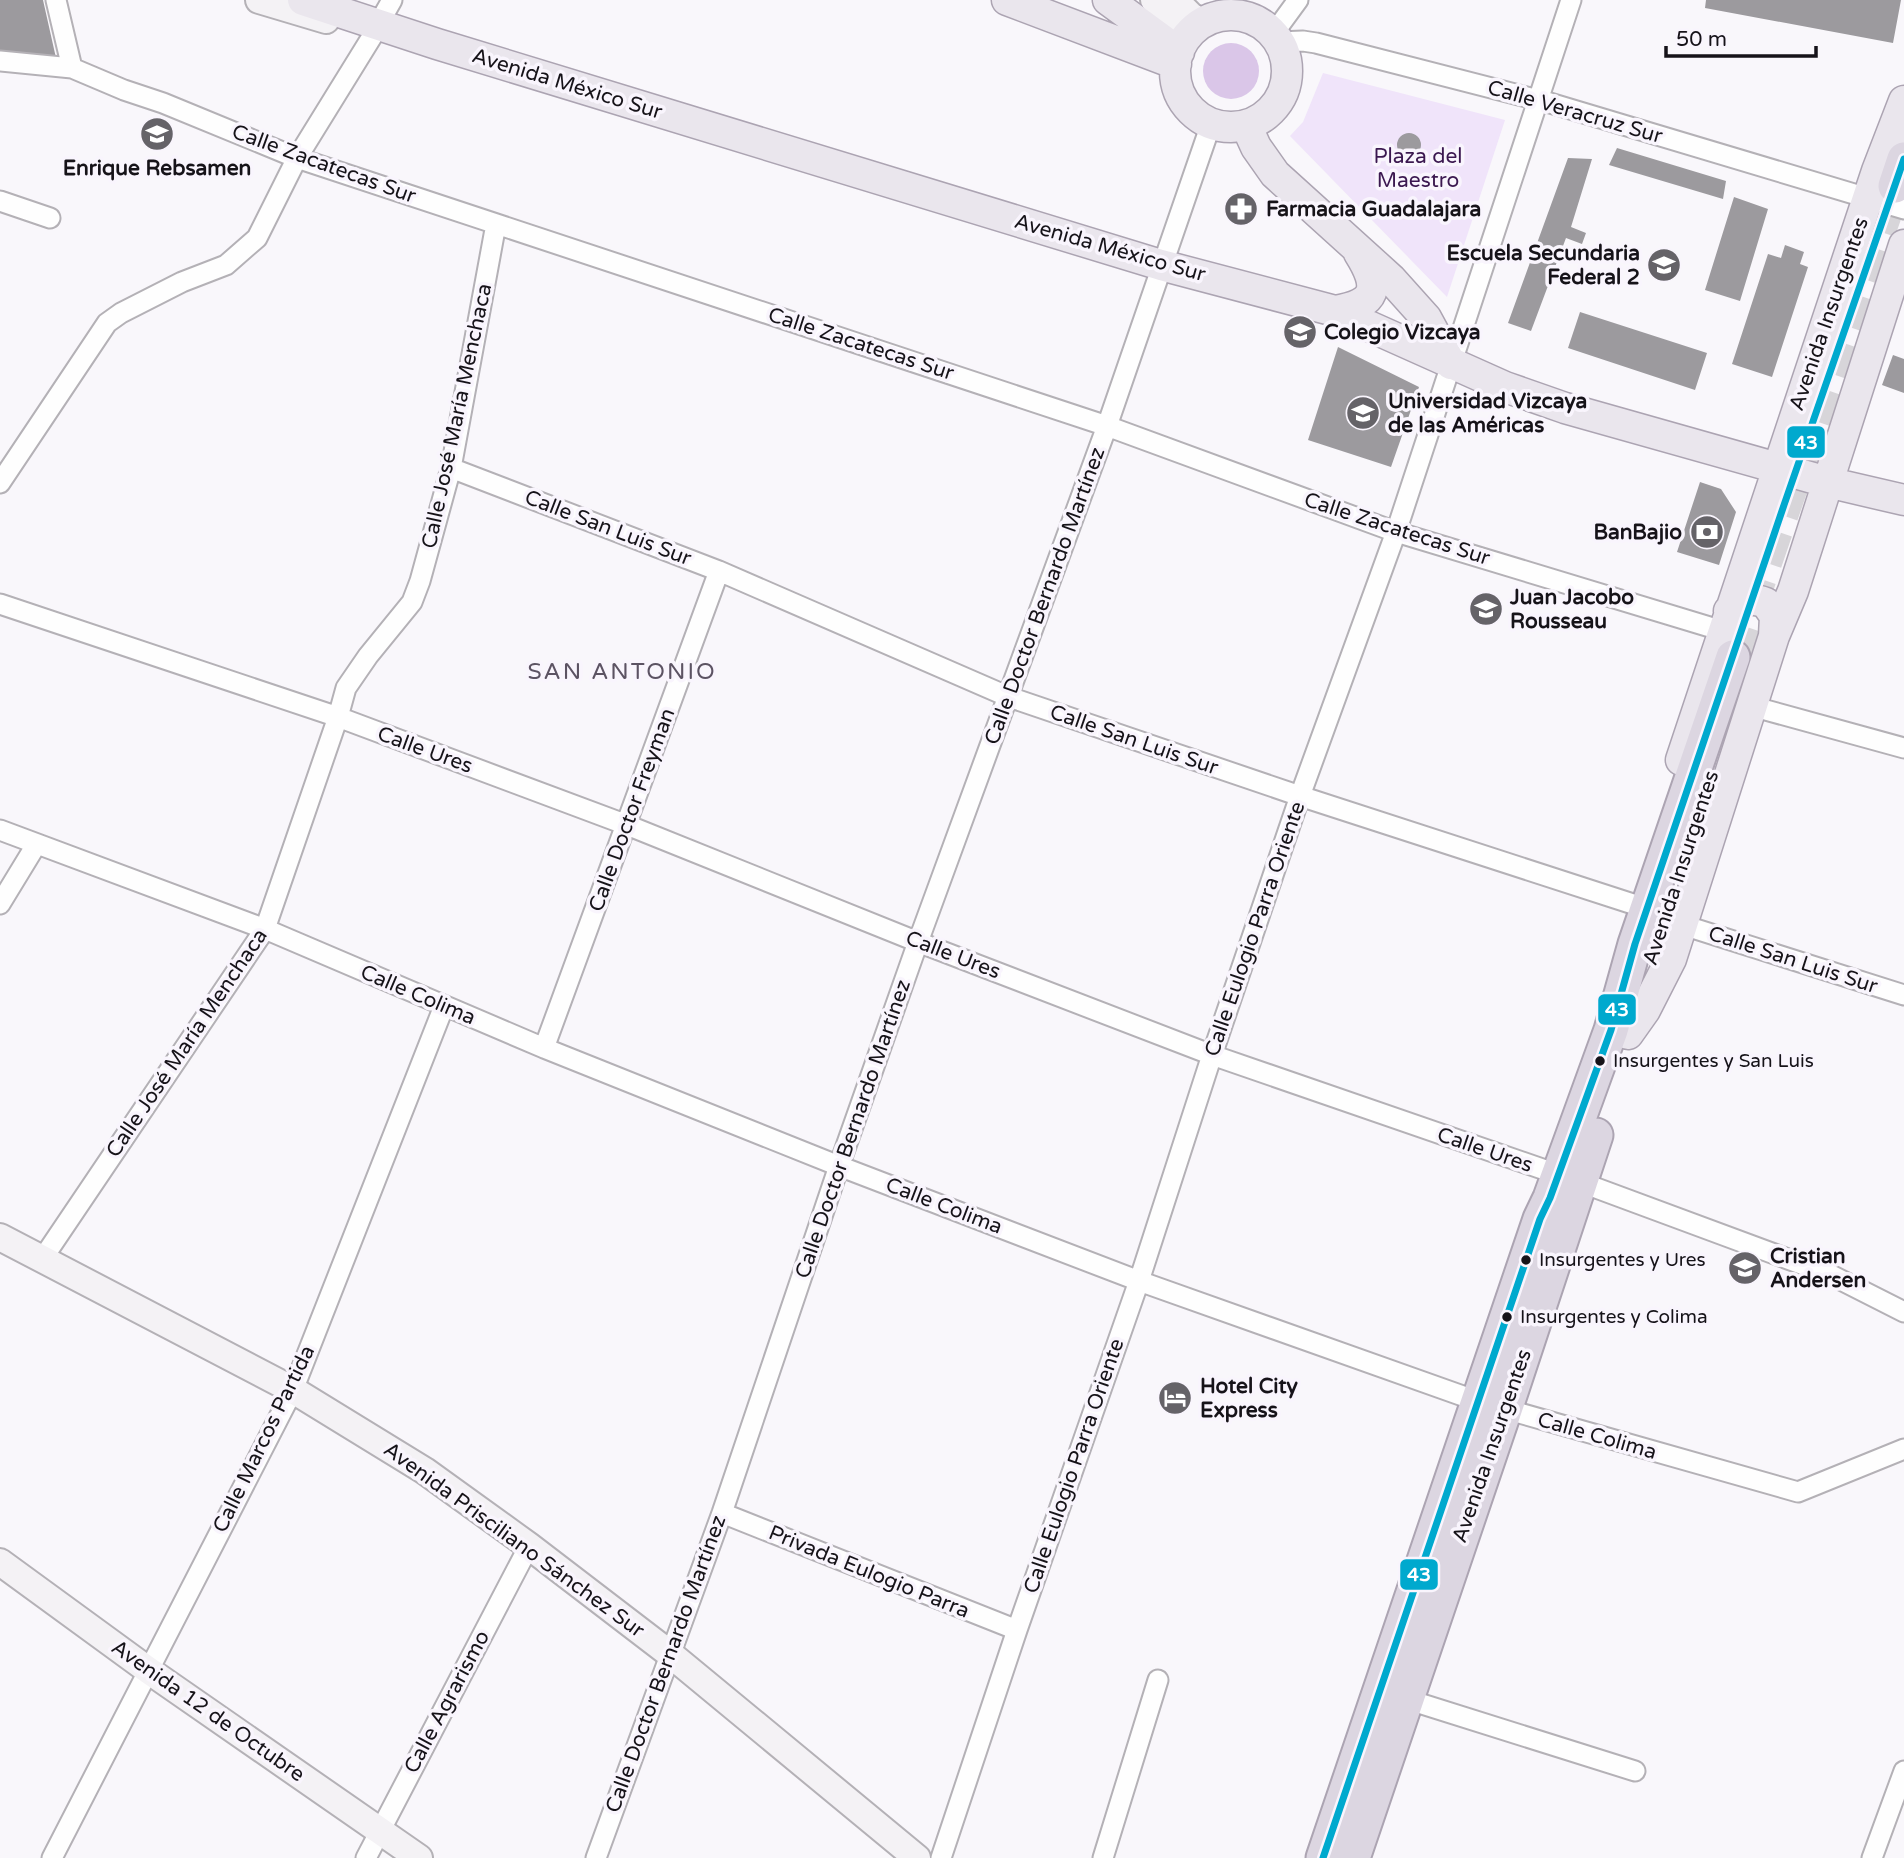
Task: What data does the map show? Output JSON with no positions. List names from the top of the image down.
{
  "streets": {
    "highway": ["Avenida Insurgentes"],
    "main road": ["Avenida México Sur", "Avenida Prisciliano Sánchez Sur", "Avenida 12 de Octubre"],
    "street": [
      "Calle Veracruz Sur",
      "Calle Zacatecas Sur",
      "Calle José María Menchaca",
      "Calle San Luis Sur",
      "Calle Doctor Bernardo Martínez",
      "Calle Ures",
      "Calle Doctor Freyman",
      "Calle Eulogio Parra Oriente",
      "Calle Colima",
      "Calle Marcos Partida",
      "Privada Eulogio Parra",
      "Calle Agrarismo"
    ]
  },
  "crossings": [
    ["Avenida México Sur", "Avenida Insurgentes"],
    ["Avenida México Sur", "Calle Doctor Bernardo Martínez"],
    ["Avenida México Sur", "Calle Eulogio Parra Oriente"],
    ["Calle Veracruz Sur", "Avenida Insurgentes"],
    ["Calle Veracruz Sur", "Calle Doctor Bernardo Martínez"],
    ["Calle Veracruz Sur", "Calle Eulogio Parra Oriente"],
    ["Calle Zacatecas Sur", "Avenida Insurgentes"],
    ["Calle Zacatecas Sur", "Calle José María Menchaca"],
    ["Calle Zacatecas Sur", "Calle Doctor Bernardo Martínez"],
    ["Calle Zacatecas Sur", "Calle Eulogio Parra Oriente"],
    ["Avenida Insurgentes", "Calle San Luis Sur"],
    ["Avenida Insurgentes", "Calle Ures"],
    ["Avenida Insurgentes", "Calle Colima"],
    ["Calle José María Menchaca", "Calle San Luis Sur"],
    ["Calle José María Menchaca", "Calle Ures"],
    ["Calle José María Menchaca", "Calle Colima"],
    ["Calle José María Menchaca", "Avenida Prisciliano Sánchez Sur"],
    ["Calle San Luis Sur", "Calle Doctor Bernardo Martínez"],
    ["Calle San Luis Sur", "Calle Doctor Freyman"],
    ["Calle San Luis Sur", "Calle Eulogio Parra Oriente"],
    ["Calle Doctor Bernardo Martínez", "Calle Ures"],
    ["Calle Doctor Bernardo Martínez", "Calle Colima"],
    ["Calle Doctor Bernardo Martínez", "Avenida Prisciliano Sánchez Sur"],
    ["Calle Doctor Bernardo Martínez", "Privada Eulogio Parra"],
    ["Calle Ures", "Calle Doctor Freyman"],
    ["Calle Ures", "Calle Eulogio Parra Oriente"],
    ["Calle Doctor Freyman", "Calle Colima"],
    ["Calle Eulogio Parra Oriente", "Calle Colima"],
    ["Calle Eulogio Parra Oriente", "Privada Eulogio Parra"],
    ["Calle Colima", "Calle Marcos Partida"],
    ["Calle Marcos Partida", "Avenida Prisciliano Sánchez Sur"],
    ["Calle Marcos Partida", "Avenida 12 de Octubre"],
    ["Avenida Prisciliano Sánchez Sur", "Calle Agrarismo"],
    ["Calle Agrarismo", "Avenida 12 de Octubre"]
  ],
  "districts": ["SAN ANTONIO"],
  "parks": ["Plaza del Maestro"],
  "places": {
    "school or university": [
      "Enrique Rebsamen",
      "Escuela Secundaria Federal 2",
      "Colegio Vizcaya",
      "Universidad Vizcaya de las Américas",
      "Juan Jacobo Rousseau",
      "Cristian Andersen"
    ],
    "pharmacy": ["Farmacia Guadalajara"],
    "bank": ["BanBajio"],
    "other": ["Insurgentes y San Luis", "Insurgentes y Ures", "Insurgentes y Colima"],
    "hotel": ["Hotel City Express"]
  },
  "lines": ["transit line 43"],
  "scale_bar": "50 m"
}
